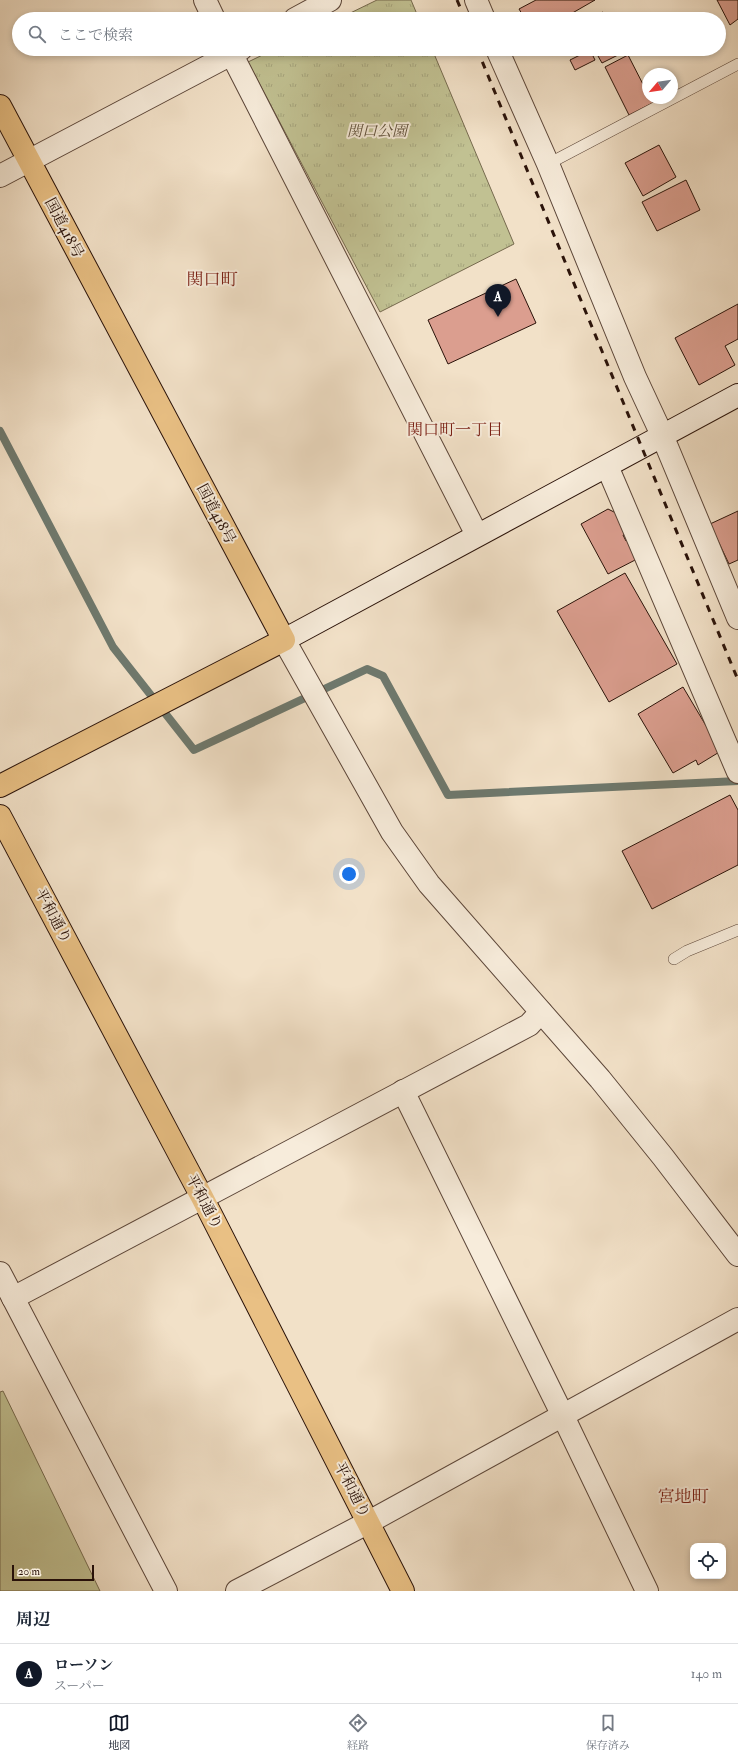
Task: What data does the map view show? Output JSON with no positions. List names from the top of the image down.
{
  "streets": {
    "highway": ["国道418号", "平和通り"]
  },
  "districts": ["関口町", "関口町一丁目", "宮地町"],
  "parks": ["関口公園"],
  "scale_bar": "20 m",
  "north": "bottom left",
  "page": {
    "search": "ここで検索",
    "pins": "A",
    "scale": "20 m",
    "heading": "周辺",
    "list": [
      {
        "mark": "A",
        "name": "ローソン",
        "note": "スーパー",
        "value": "140 m"
      }
    ],
    "nav": ["地図", "経路", "保存済み"]
  }
}
